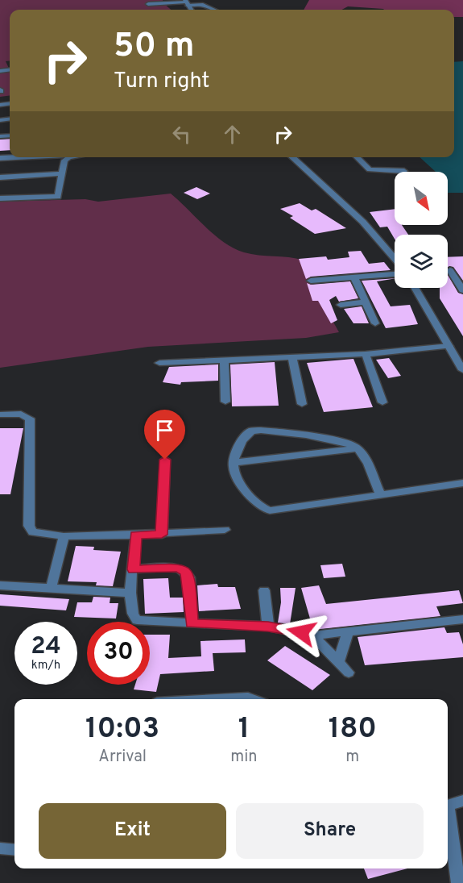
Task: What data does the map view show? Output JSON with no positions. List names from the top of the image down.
{
  "north": "bottom right",
  "page": {
    "turn": ["50 m", "Turn right"],
    "speed": "24 km/h",
    "limit": "30",
    "eta": [
      "10:03",
      "Arrival",
      "1",
      "min",
      "180",
      "m"
    ],
    "buttons": ["Exit", "Share"]
  }
}
